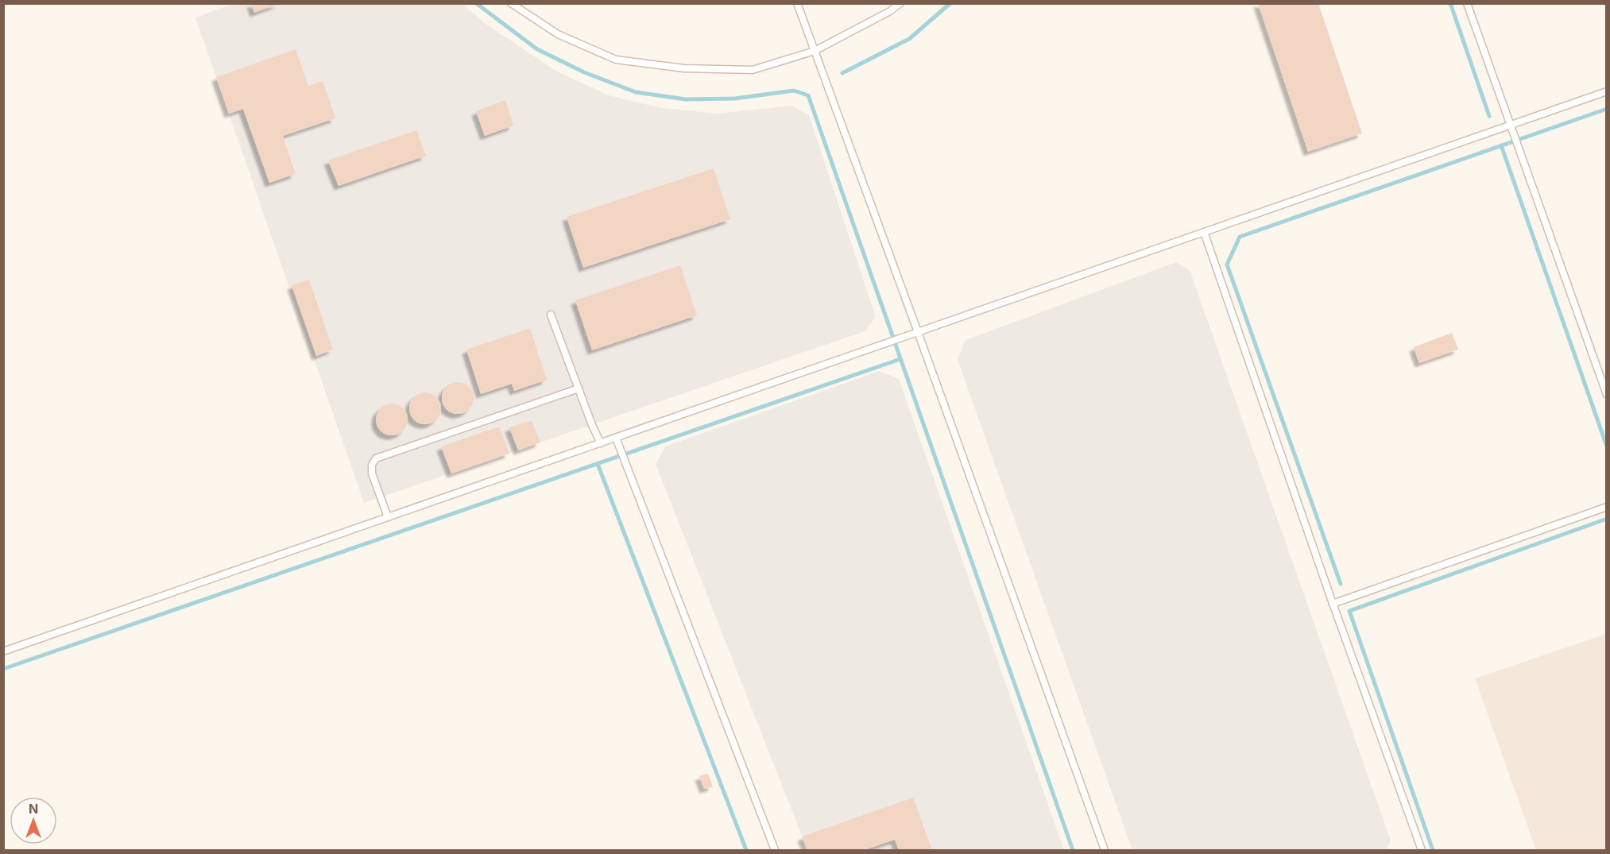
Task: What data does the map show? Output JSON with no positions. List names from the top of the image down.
{
  "north": "top"
}
